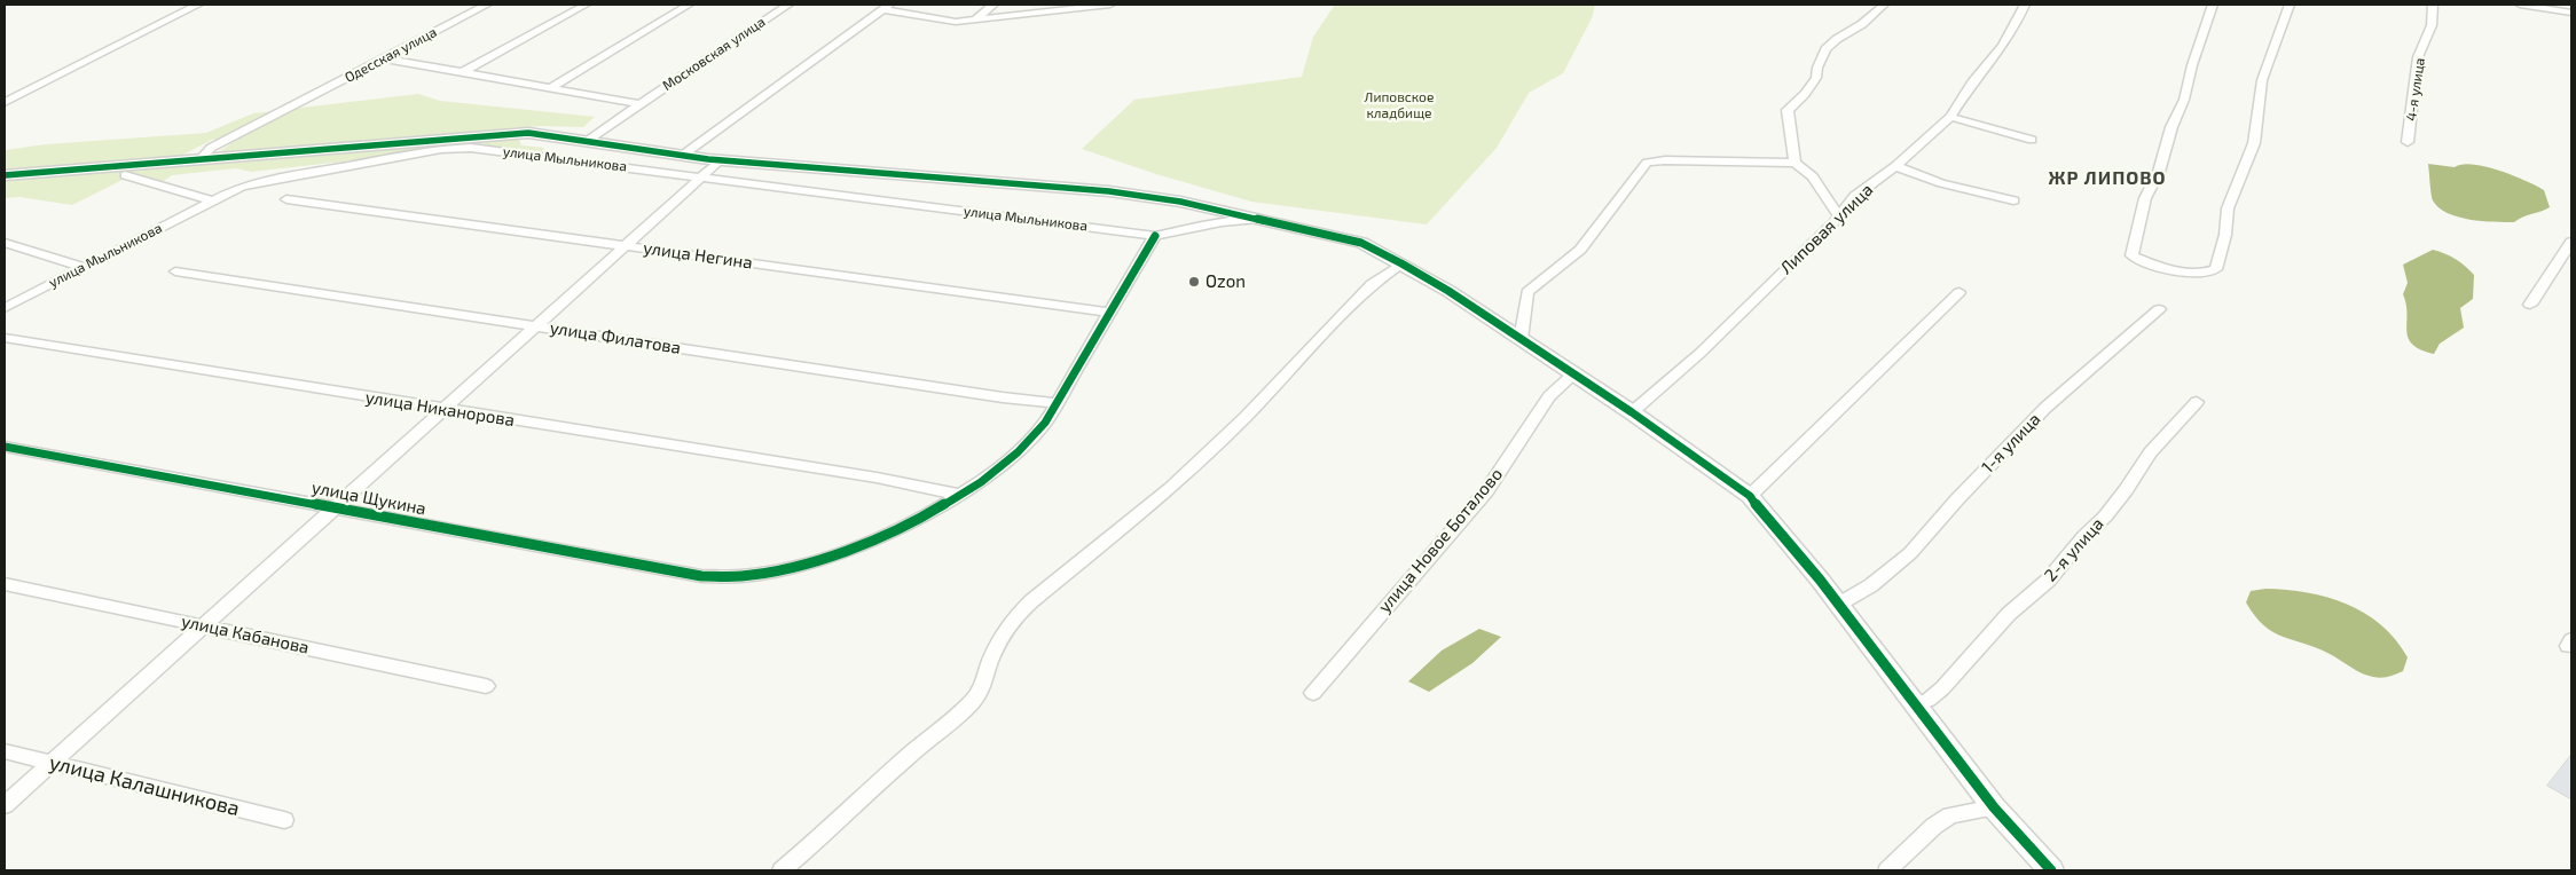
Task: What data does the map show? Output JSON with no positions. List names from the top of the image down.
{
  "streets": {
    "street": [
      "Московская улица",
      "Одесская улица",
      "4-я улица",
      "улица Мыльникова",
      "Липовая улица",
      "улица Негина",
      "улица Филатова",
      "улица Никанорова",
      "1-я улица",
      "улица Щукина",
      "улица Новое Боталово",
      "2-я улица",
      "улица Кабанова",
      "улица Калашникова"
    ]
  },
  "crossings": [
    ["улица Мыльникова", "улица Щукина"],
    ["улица Негина", "улица Щукина"],
    ["улица Филатова", "улица Щукина"],
    ["улица Никанорова", "улица Щукина"]
  ],
  "districts": ["ЖР ЛИПОВО"],
  "parks": ["Липовское кладбище"],
  "places": ["Ozon"]
}
